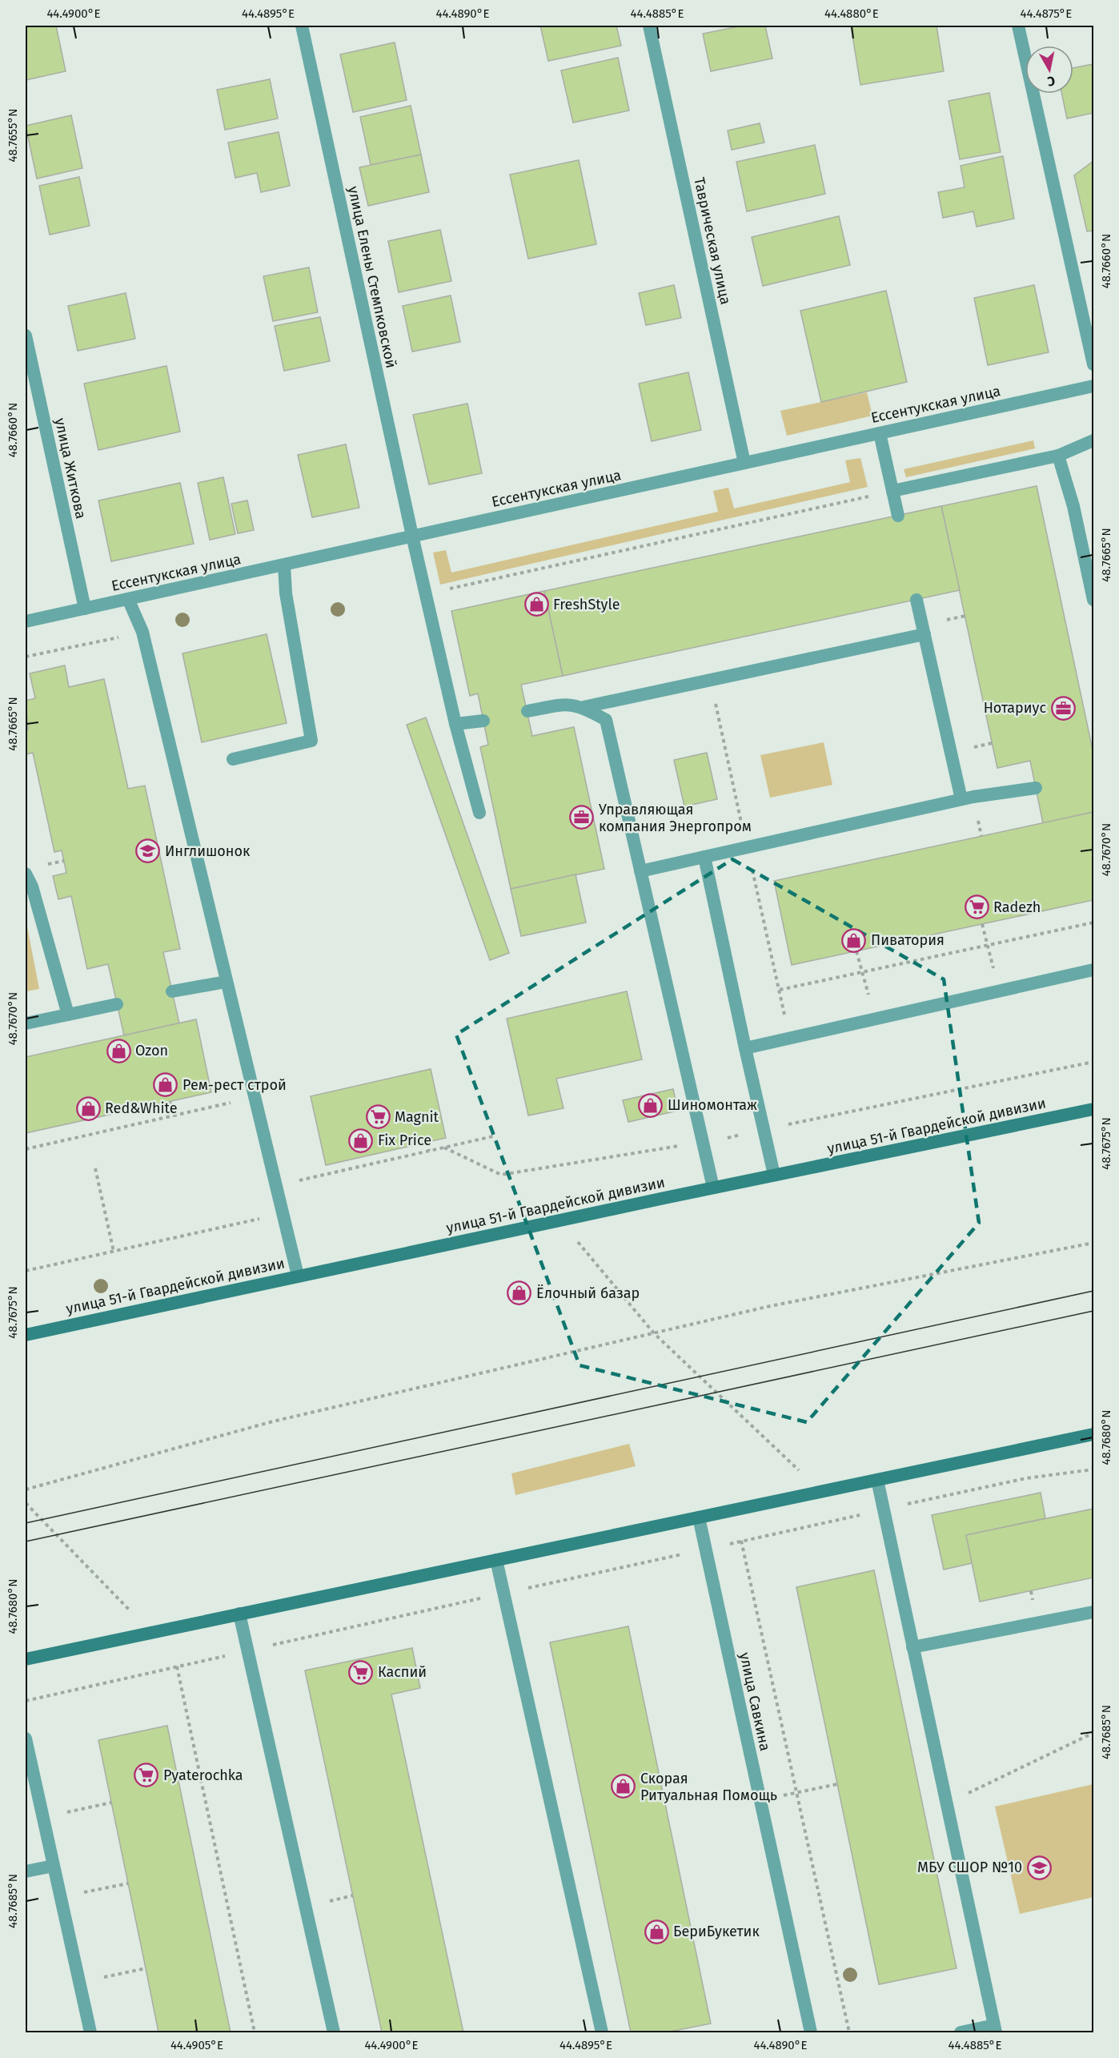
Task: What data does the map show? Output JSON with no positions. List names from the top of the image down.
{
  "streets": {
    "main road": ["улица 51-й Гвардейской дивизии"],
    "street": [
      "Таврическая улица",
      "улица Елены Стемпковской",
      "Ессентукская улица",
      "улица Житкова",
      "улица Савкина"
    ]
  },
  "crossings": [
    ["Таврическая улица", "Ессентукская улица"],
    ["улица Елены Стемпковской", "Ессентукская улица"],
    ["Ессентукская улица", "улица Житкова"]
  ],
  "places": {
    "shop": [
      "FreshStyle",
      "Пиватория",
      "Ozon",
      "Рем-рест строй",
      "Шиномонтаж",
      "Red&White",
      "Fix Price",
      "Ёлочный базар",
      "Скорая Ритуальная Помощь",
      "БериБукетик"
    ],
    "office": ["Нотариус", "Управляющая компания Энергопром"],
    "school or university": ["Инглишонок", "МБУ СШОР №10"],
    "supermarket": [
      "Radezh",
      "Magnit",
      "Каспий",
      "Pyaterochka"
    ]
  },
  "north": "bottom",
  "coordinates": [
    "44.4900°E",
    "44.4895°E",
    "44.4890°E",
    "44.4885°E",
    "44.4880°E",
    "44.4875°E",
    "48.7655°N",
    "48.7660°N",
    "48.7665°N",
    "48.7670°N",
    "48.7675°N",
    "48.7680°N",
    "48.7685°N",
    "44.4905°E"
  ]
}
